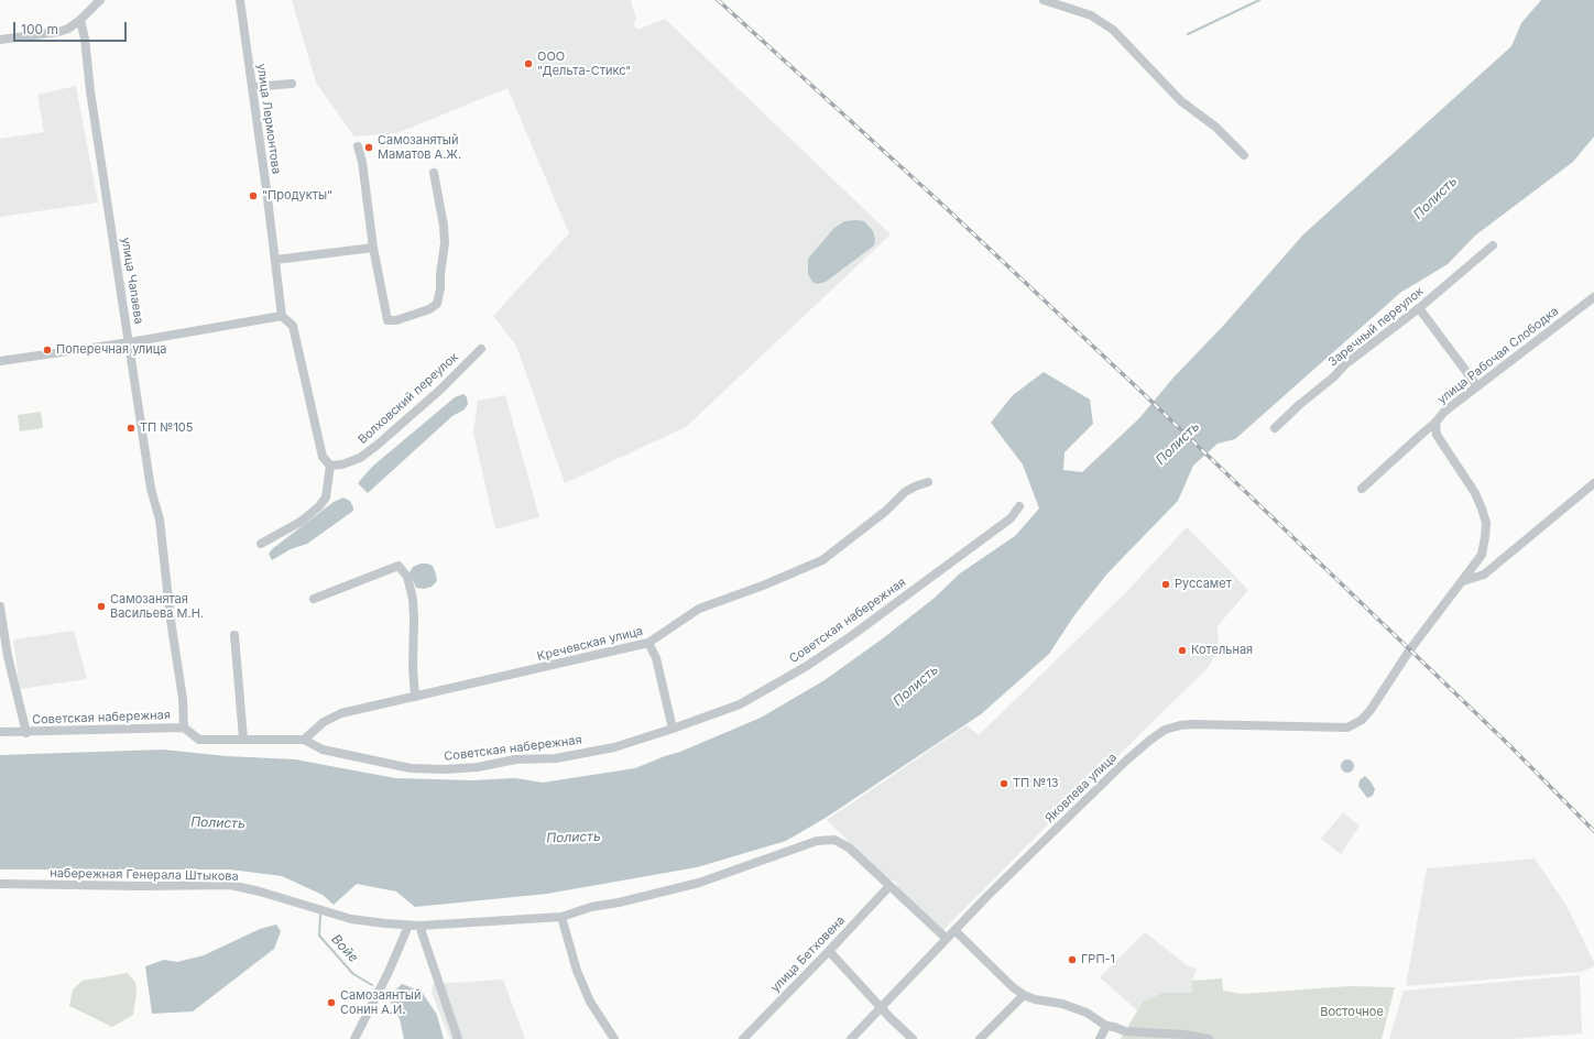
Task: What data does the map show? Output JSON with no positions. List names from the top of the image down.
{
  "streets": {
    "street": [
      "улица Лермонтова",
      "улица Чапаева",
      "Заречный переулок",
      "улица Рабочая Слободка",
      "Волховский переулок",
      "Советская набережная",
      "Кречевская улица",
      "Яковлева улица",
      "набережная Генерала Штыкова",
      "улица Бетховена"
    ]
  },
  "crossings": [
    ["улица Лермонтова", "Волховский переулок"],
    ["улица Чапаева", "Советская набережная"],
    ["улица Рабочая Слободка", "Яковлева улица"],
    ["Советская набережная", "Кречевская улица"],
    ["Яковлева улица", "набережная Генерала Штыкова"],
    ["набережная Генерала Штыкова", "улица Бетховена"]
  ],
  "water": ["Полисть", "Войе"],
  "parks": ["Восточное"],
  "places": [
    "ООО \"Дельта-Стикс\"",
    "Самозанятый Маматов А.Ж.",
    "\"Продукты\"",
    "Поперечная улица",
    "ТП №105",
    "Руссамет",
    "Самозанятая Васильева М.Н.",
    "Котельная",
    "ТП №13",
    "ГРП-1",
    "Самозаянтый Сонин А.И."
  ],
  "scale_bar": "100 m"
}
